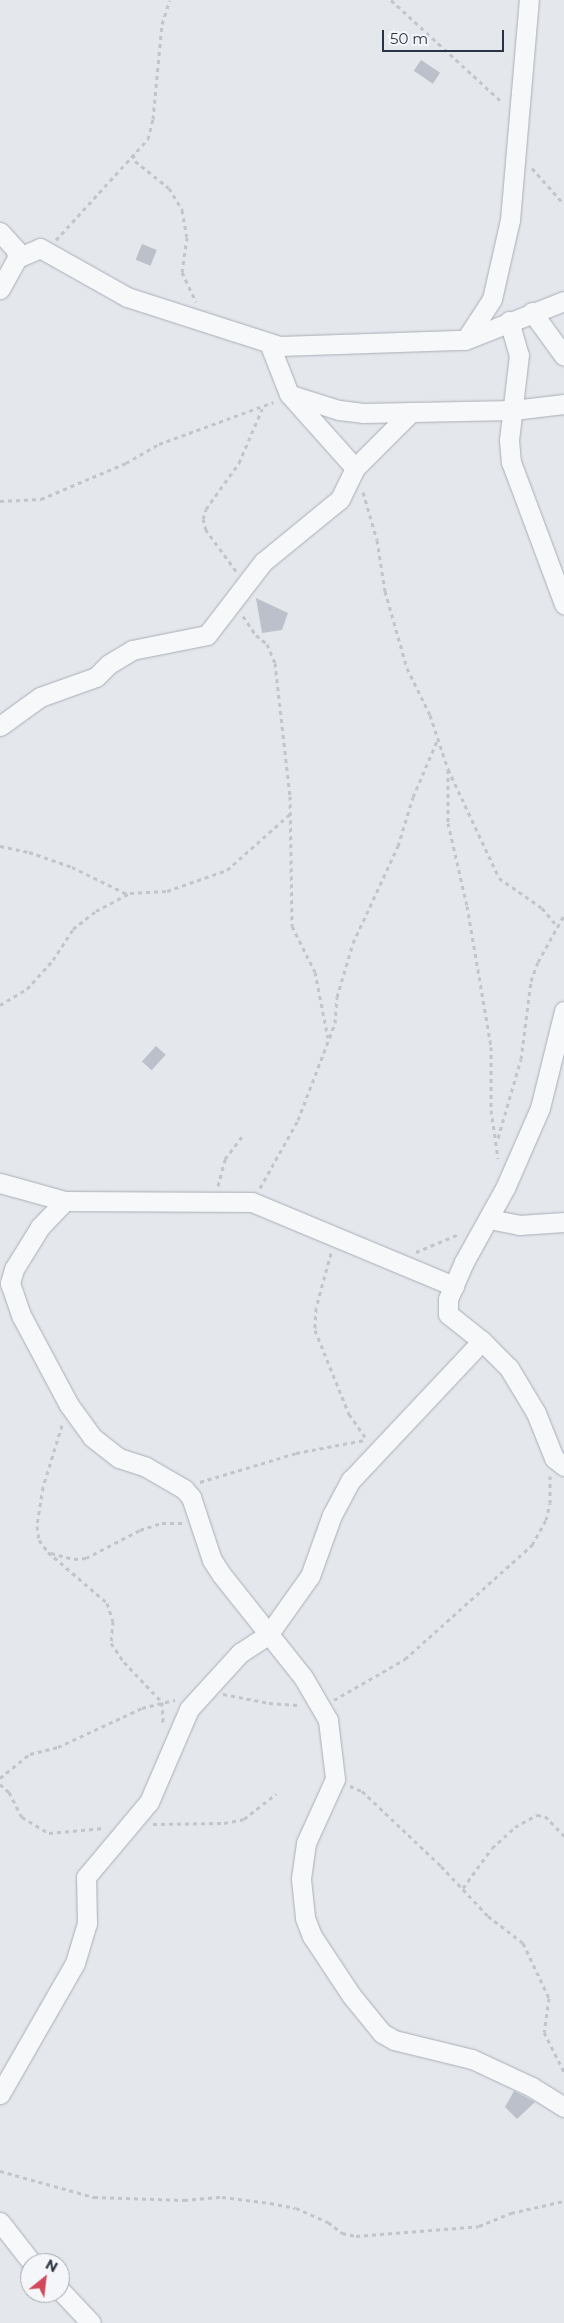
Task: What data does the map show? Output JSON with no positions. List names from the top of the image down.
{
  "scale_bar": "50 m",
  "north": "top right"
}
